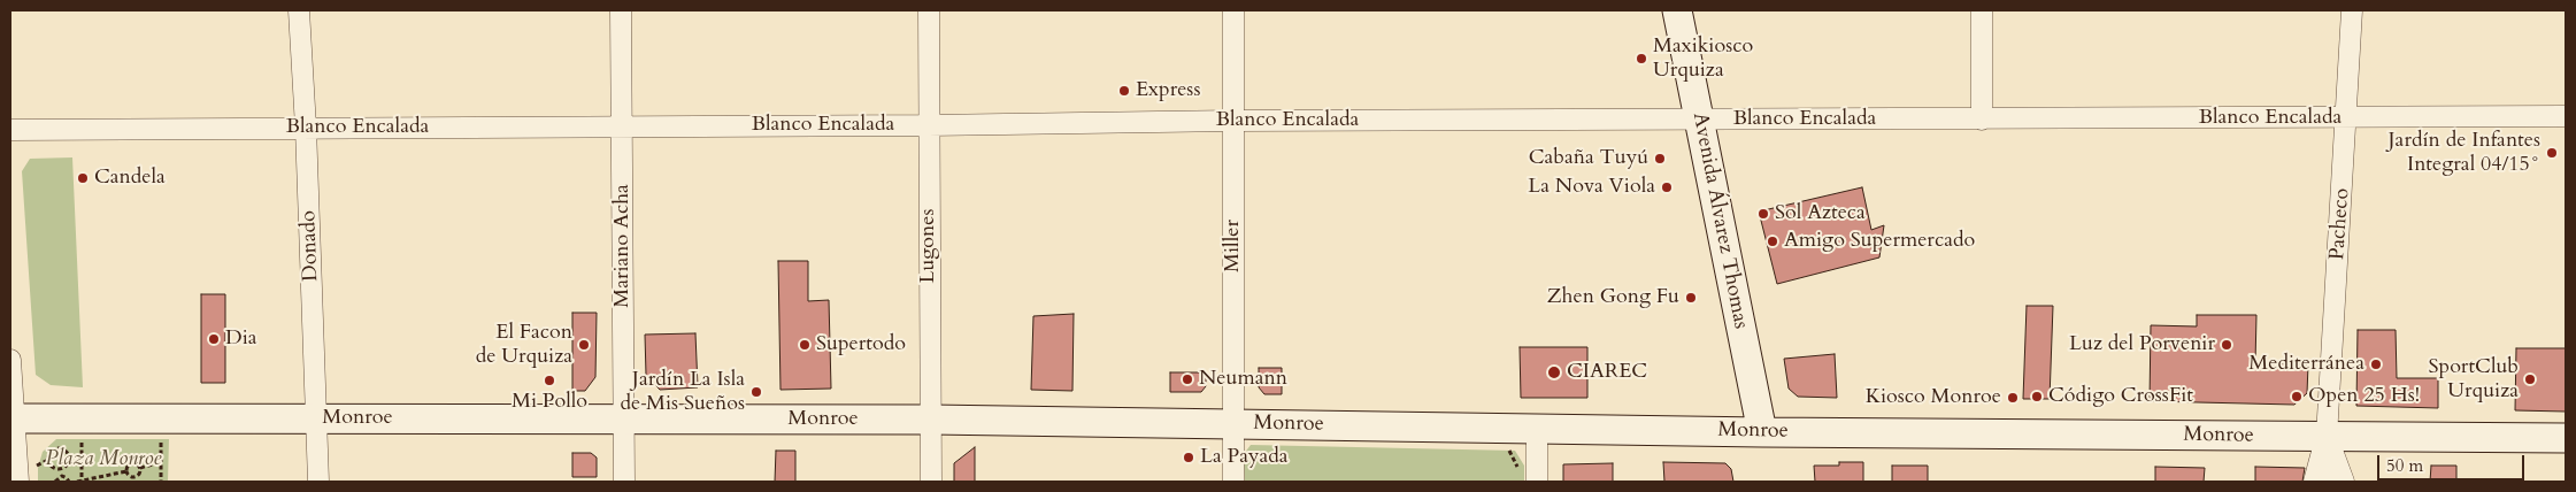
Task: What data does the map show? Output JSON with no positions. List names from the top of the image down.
{
  "streets": {
    "main road": ["Avenida Álvarez Thomas", "Monroe"],
    "street": [
      "Blanco Encalada",
      "Pacheco",
      "Donado",
      "Mariano Acha",
      "Lugones",
      "Miller"
    ]
  },
  "crossings": [
    ["Blanco Encalada", "Avenida Álvarez Thomas"],
    ["Blanco Encalada", "Pacheco"],
    ["Blanco Encalada", "Donado"],
    ["Blanco Encalada", "Mariano Acha"],
    ["Blanco Encalada", "Lugones"],
    ["Blanco Encalada", "Miller"],
    ["Avenida Álvarez Thomas", "Monroe"],
    ["Pacheco", "Monroe"],
    ["Donado", "Monroe"],
    ["Mariano Acha", "Monroe"],
    ["Lugones", "Monroe"],
    ["Miller", "Monroe"]
  ],
  "parks": ["Plaza Monroe"],
  "places": [
    "Maxikiosco Urquiza",
    "Express",
    "Jardín de Infantes Integral 04/15°",
    "Cabaña Tuyú",
    "Candela",
    "La Nova Viola",
    "Sol Azteca",
    "Amigo Supermercado",
    "Zhen Gong Fu",
    "Dia",
    "El Facon de Urquiza",
    "Supertodo",
    "Luz del Porvenir",
    "Mediterránea",
    "CIAREC",
    "Neumann",
    "SportClub Urquiza",
    "Mi Pollo",
    "Jardín La Isla de Mis Sueños",
    "Código CrossFit",
    "Open 25 Hs!",
    "Kiosco Monroe",
    "La Payada"
  ],
  "scale_bar": "50 m"
}
